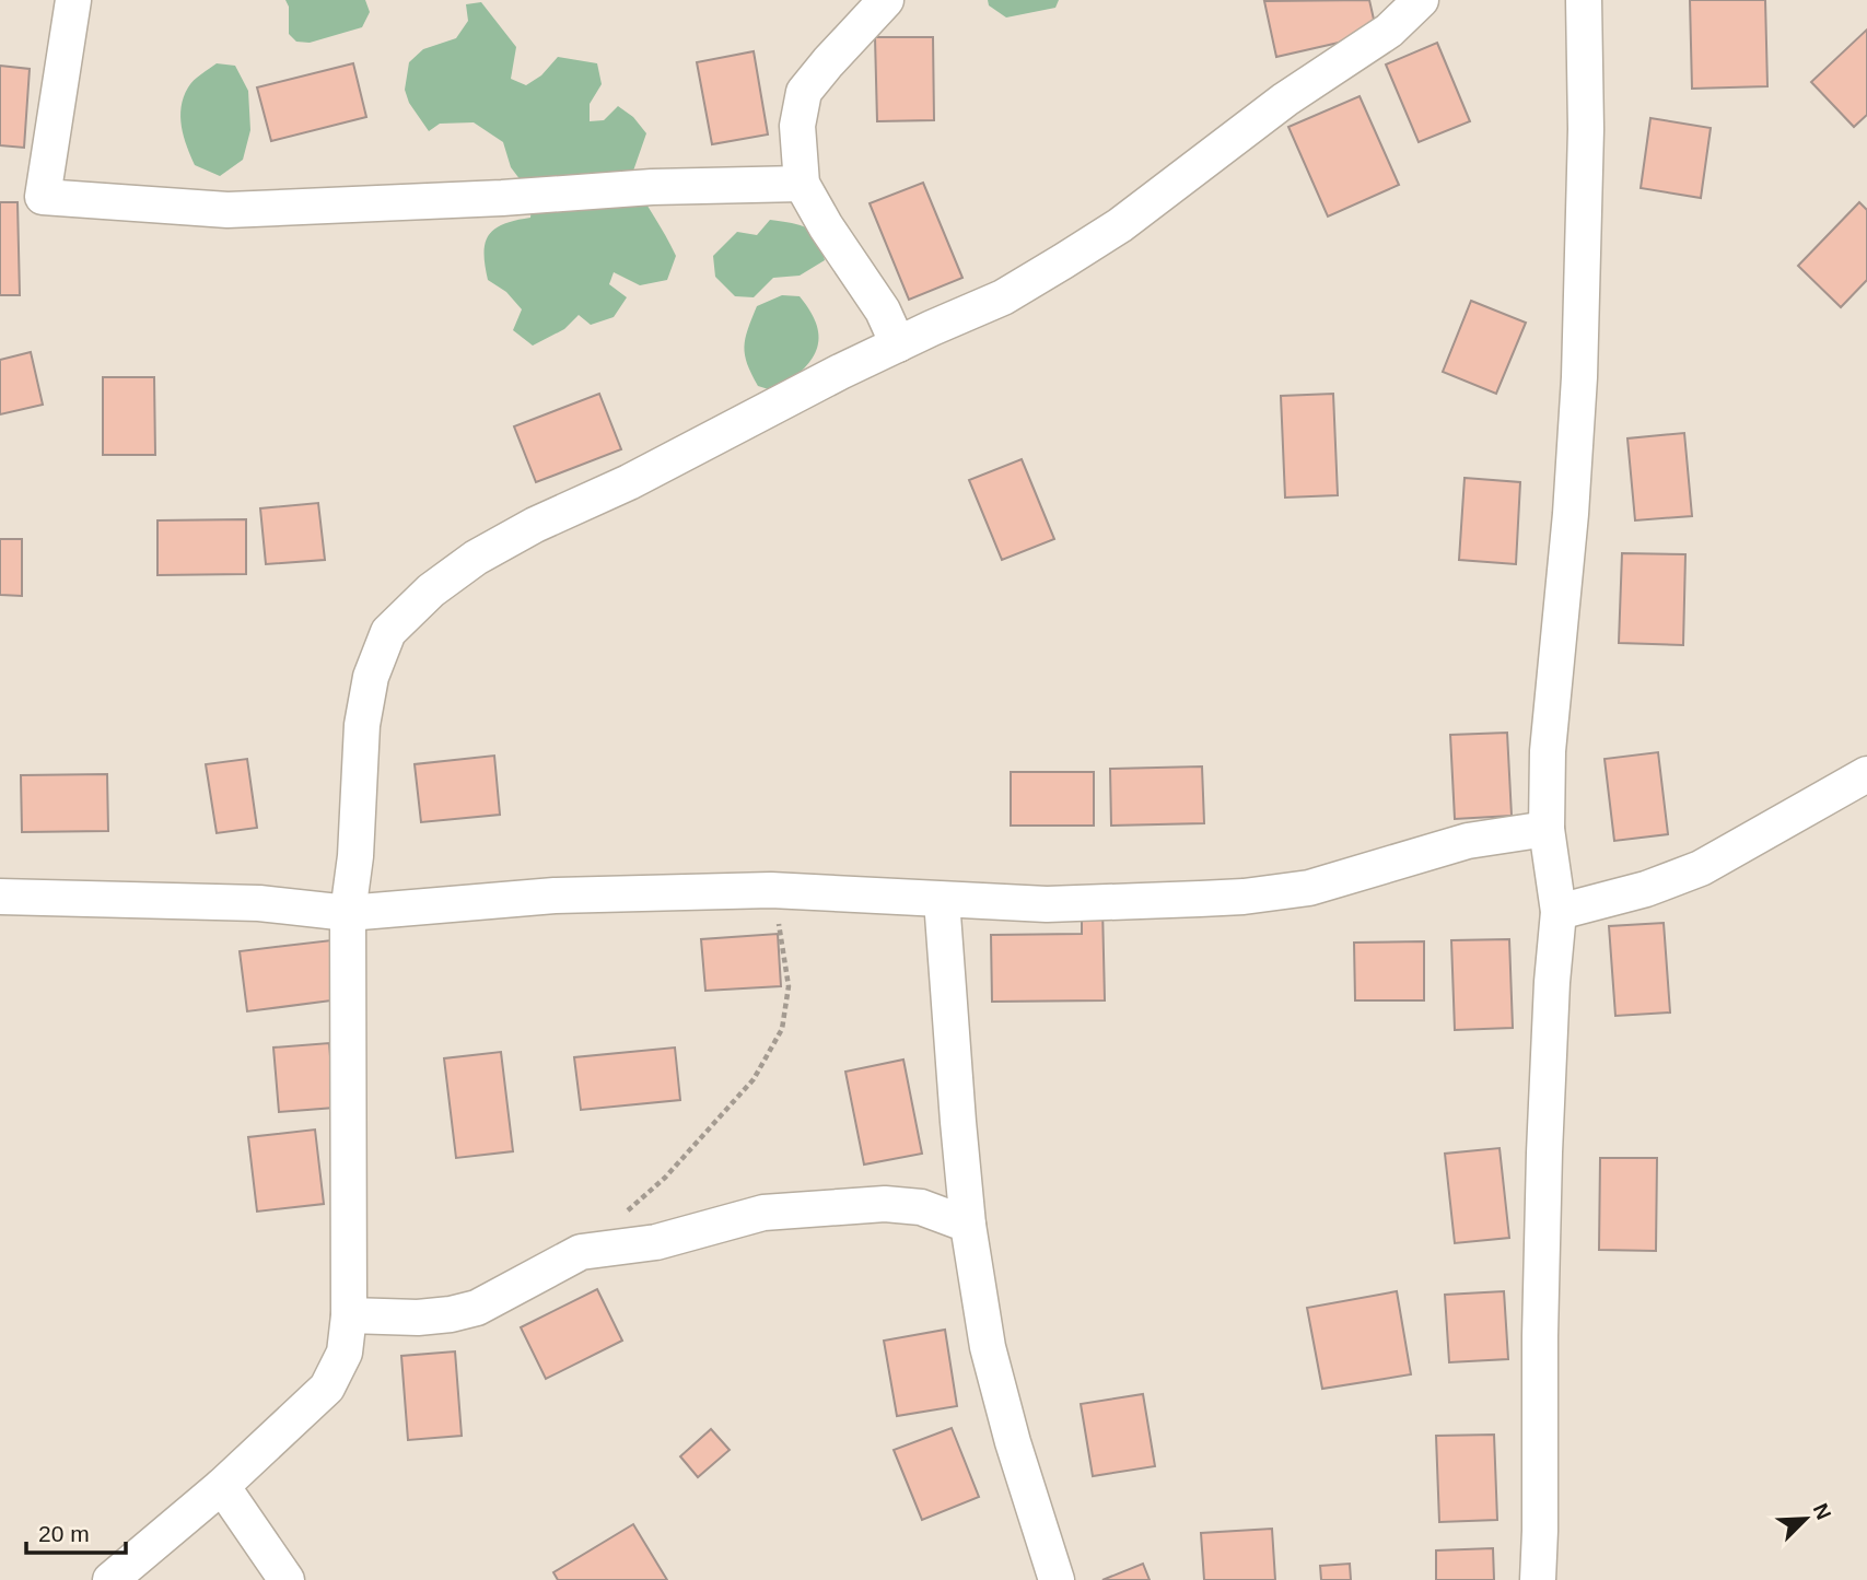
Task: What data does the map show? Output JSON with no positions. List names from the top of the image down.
{
  "scale_bar": "20 m",
  "north": "top right"
}
